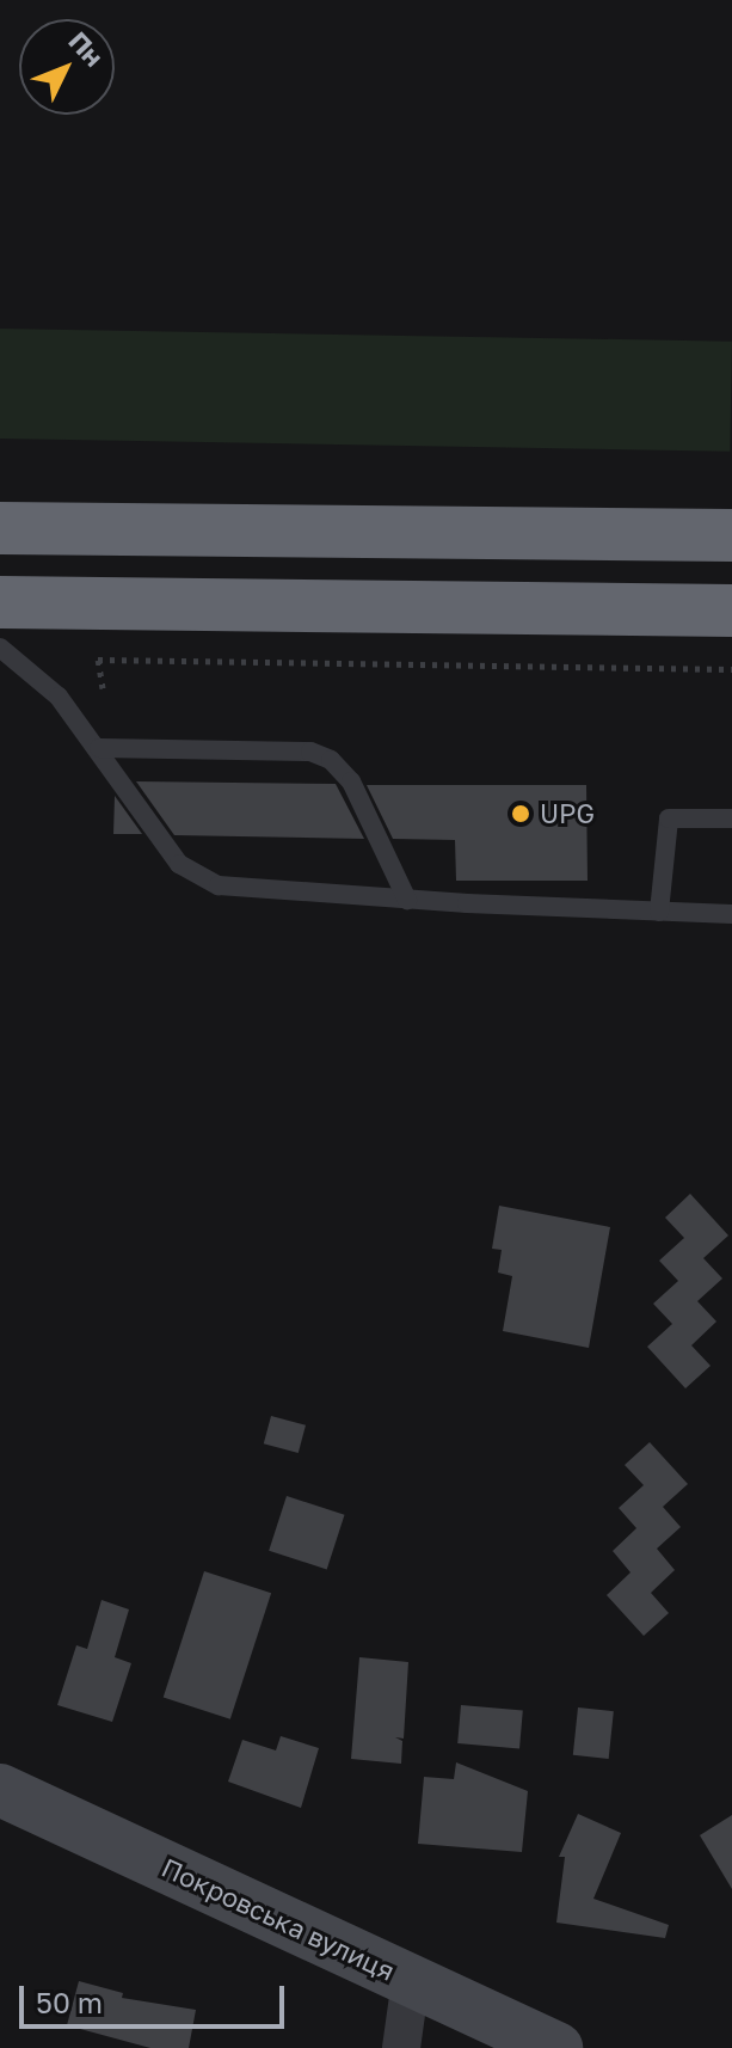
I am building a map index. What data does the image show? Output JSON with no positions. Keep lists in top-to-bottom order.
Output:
{
  "streets": {
    "street": ["Покровська вулиця"]
  },
  "places": ["UPG"],
  "scale_bar": "50 m",
  "north": "top right"
}
